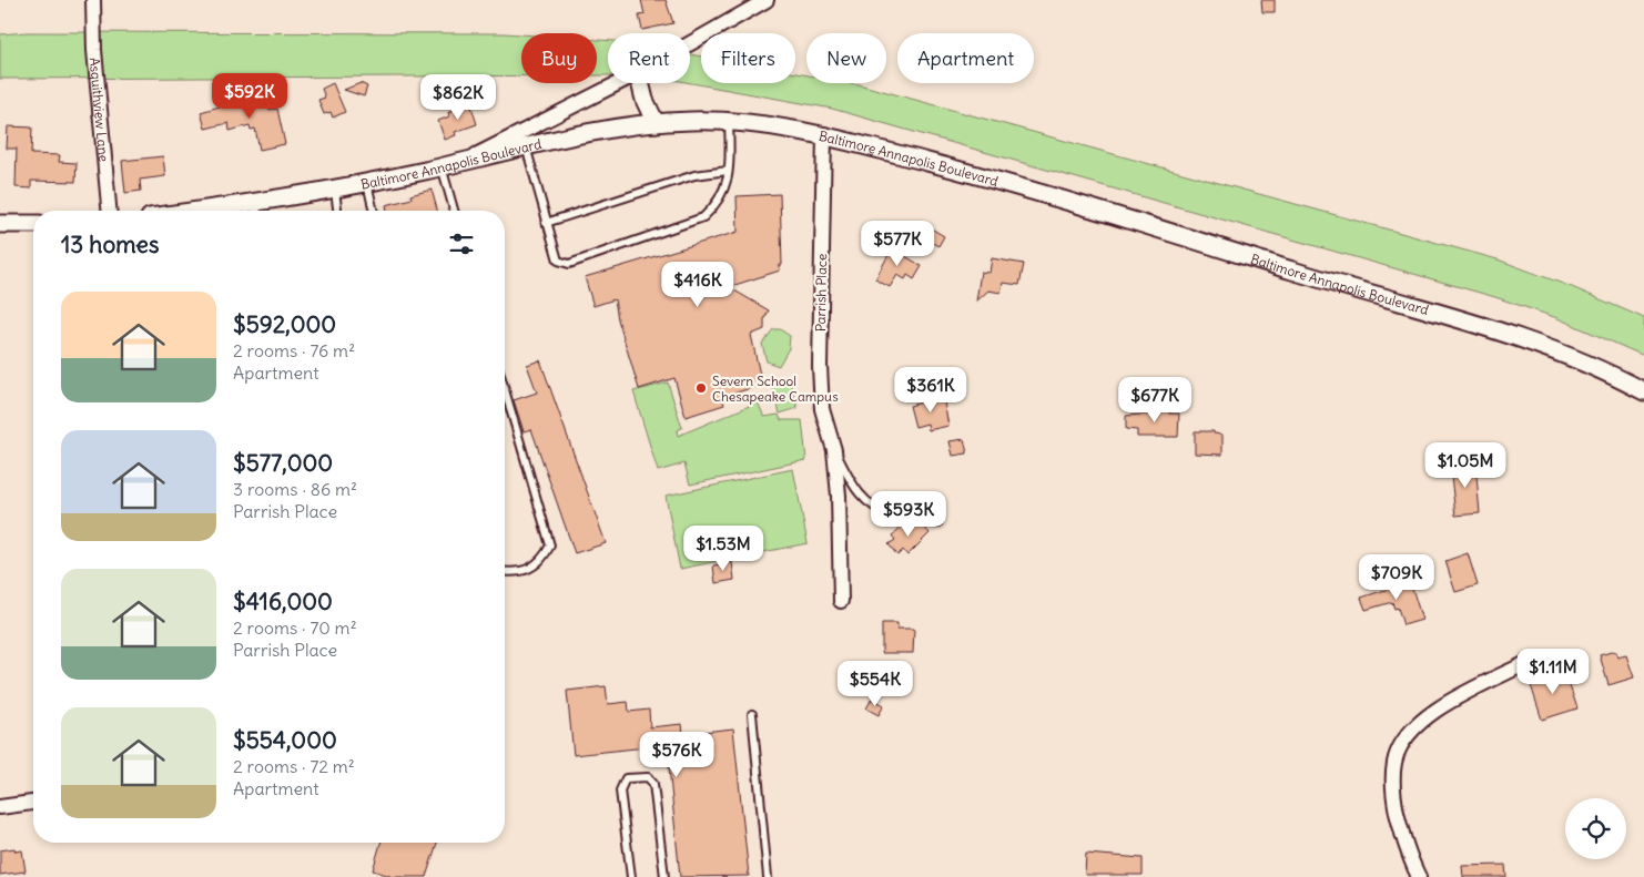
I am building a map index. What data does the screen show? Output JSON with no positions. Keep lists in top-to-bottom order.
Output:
{
  "streets": {
    "street": ["Asquithview Lane", "Baltimore Annapolis Boulevard", "Parrish Place"]
  },
  "crossings": [
    ["Baltimore Annapolis Boulevard", "Parrish Place"]
  ],
  "places": ["Severn School Chesapeake Campus"],
  "page": {
    "chip": [
      "Buy",
      "Rent",
      "Filters",
      "New",
      "Apartment"
    ],
    "price": [
      "$592K",
      "$862K",
      "$577K",
      "$416K",
      "$361K",
      "$677K",
      "$1.05M",
      "$593K",
      "$1.53M",
      "$709K",
      "$1.11M",
      "$554K",
      "$576K"
    ],
    "heading": "13 homes",
    "list": [
      {
        "name": "$592,000",
        "note": "2 rooms · 76 m² · Apartment"
      },
      {
        "name": "$577,000",
        "note": "3 rooms · 86 m² · Parrish Place"
      },
      {
        "name": "$416,000",
        "note": "2 rooms · 70 m² · Parrish Place"
      },
      {
        "name": "$554,000",
        "note": "2 rooms · 72 m² · Apartment"
      }
    ]
  }
}
